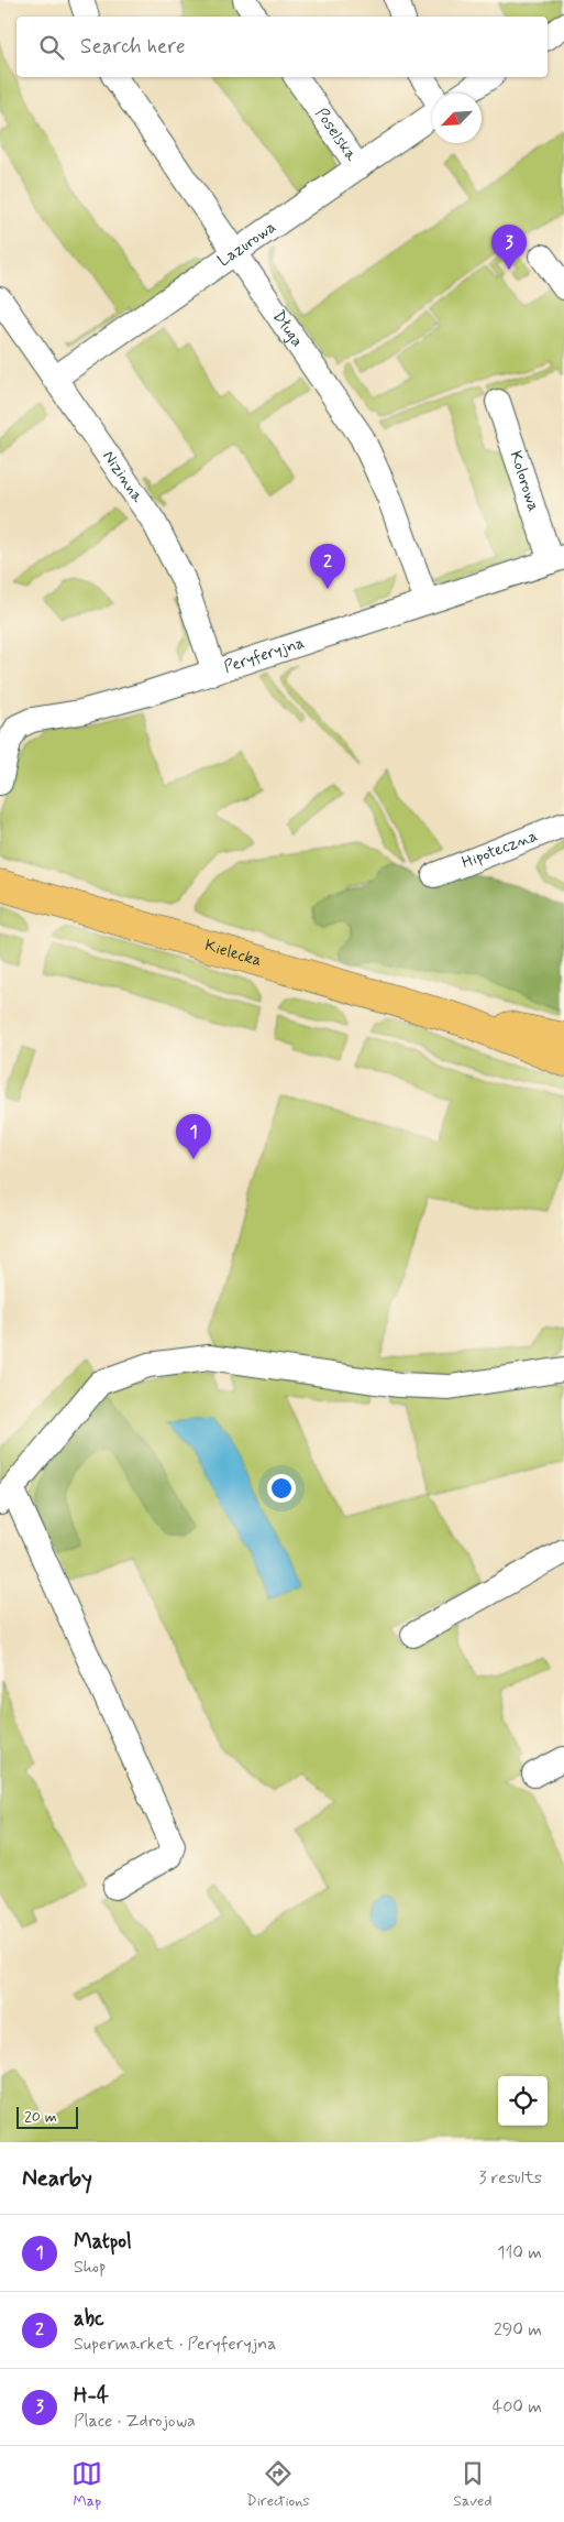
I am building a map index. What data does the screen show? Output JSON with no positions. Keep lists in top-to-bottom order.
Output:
{
  "streets": {
    "main road": ["Kielecka"],
    "street": [
      "Poselska",
      "Lazurowa",
      "Długa",
      "Nizinna",
      "Kolorowa",
      "Peryferyjna",
      "Hipoteczna"
    ]
  },
  "crossings": [
    ["Poselska", "Lazurowa"],
    ["Lazurowa", "Długa"],
    ["Lazurowa", "Nizinna"],
    ["Długa", "Peryferyjna"],
    ["Nizinna", "Peryferyjna"],
    ["Kolorowa", "Peryferyjna"]
  ],
  "scale_bar": "20 m",
  "north": "bottom left",
  "page": {
    "search": "Search here",
    "pins": ["3", "2", "1"],
    "scale": "20 m",
    "heading": ["Nearby", "3 results"],
    "list": [
      {
        "mark": "1",
        "name": "Matpol",
        "note": "Shop",
        "value": "110 m"
      },
      {
        "mark": "2",
        "name": "abc",
        "note": "Supermarket · Peryferyjna",
        "value": "290 m"
      },
      {
        "mark": "3",
        "name": "H-4",
        "note": "Place · Zdrojowa",
        "value": "400 m"
      }
    ],
    "nav": ["Map", "Directions", "Saved"]
  }
}
